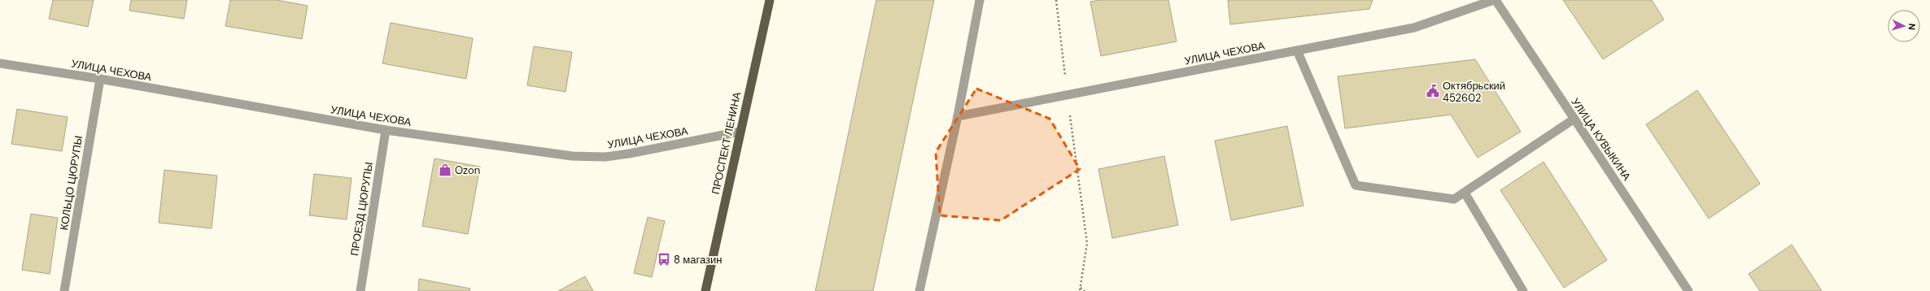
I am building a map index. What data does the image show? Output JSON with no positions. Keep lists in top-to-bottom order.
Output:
{
  "streets": {
    "main road": ["ПРОСПЕКТ ЛЕНИНА"],
    "street": [
      "УЛИЦА ЧЕХОВА",
      "УЛИЦА КУВЫКИНА",
      "КОЛЬЦО ЦЮРУПЫ",
      "ПРОЕЗД ЦЮРУПЫ"
    ]
  },
  "crossings": [
    ["УЛИЦА ЧЕХОВА", "УЛИЦА КУВЫКИНА"],
    ["УЛИЦА ЧЕХОВА", "ПРОСПЕКТ ЛЕНИНА"],
    ["УЛИЦА ЧЕХОВА", "КОЛЬЦО ЦЮРУПЫ"],
    ["УЛИЦА ЧЕХОВА", "ПРОЕЗД ЦЮРУПЫ"]
  ],
  "places": {
    "public building": ["Октябрьский 452602"],
    "shop": ["Ozon"],
    "bus stop": ["8 магазин"]
  },
  "north": "right"
}
